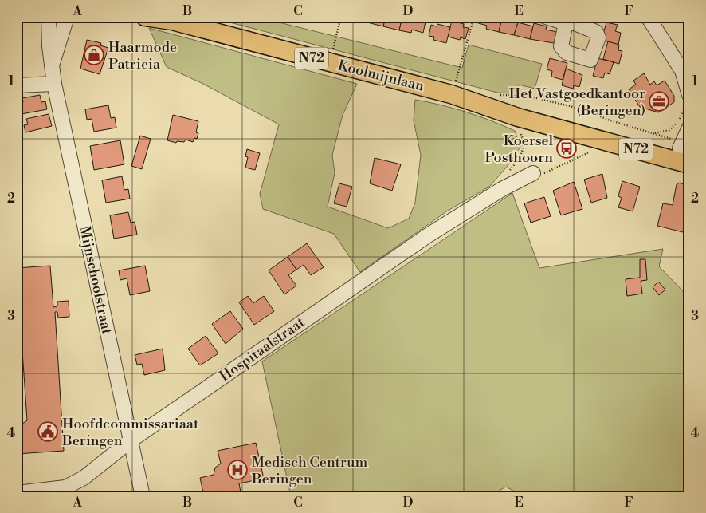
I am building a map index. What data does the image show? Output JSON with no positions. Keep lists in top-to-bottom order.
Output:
{
  "streets": {
    "main road": ["N72", "Koolmijnlaan"],
    "street": ["Mijnschoolstraat", "Hospitaalstraat"]
  },
  "crossings": [
    ["N72", "Koolmijnlaan"],
    ["Mijnschoolstraat", "Hospitaalstraat"]
  ],
  "places": {
    "shop": ["Haarmode Patricia"],
    "office": ["Het Vastgoedkantoor (Beringen)"],
    "bus stop": ["Koersel Posthoorn"],
    "public building": ["Hoofdcommissariaat Beringen"],
    "hospital": ["Medisch Centrum Beringen"]
  },
  "grid": {
    "columns": [
      "A",
      "B",
      "C",
      "D",
      "E",
      "F"
    ],
    "rows": [
      "1",
      "2",
      "3",
      "4"
    ]
  }
}
